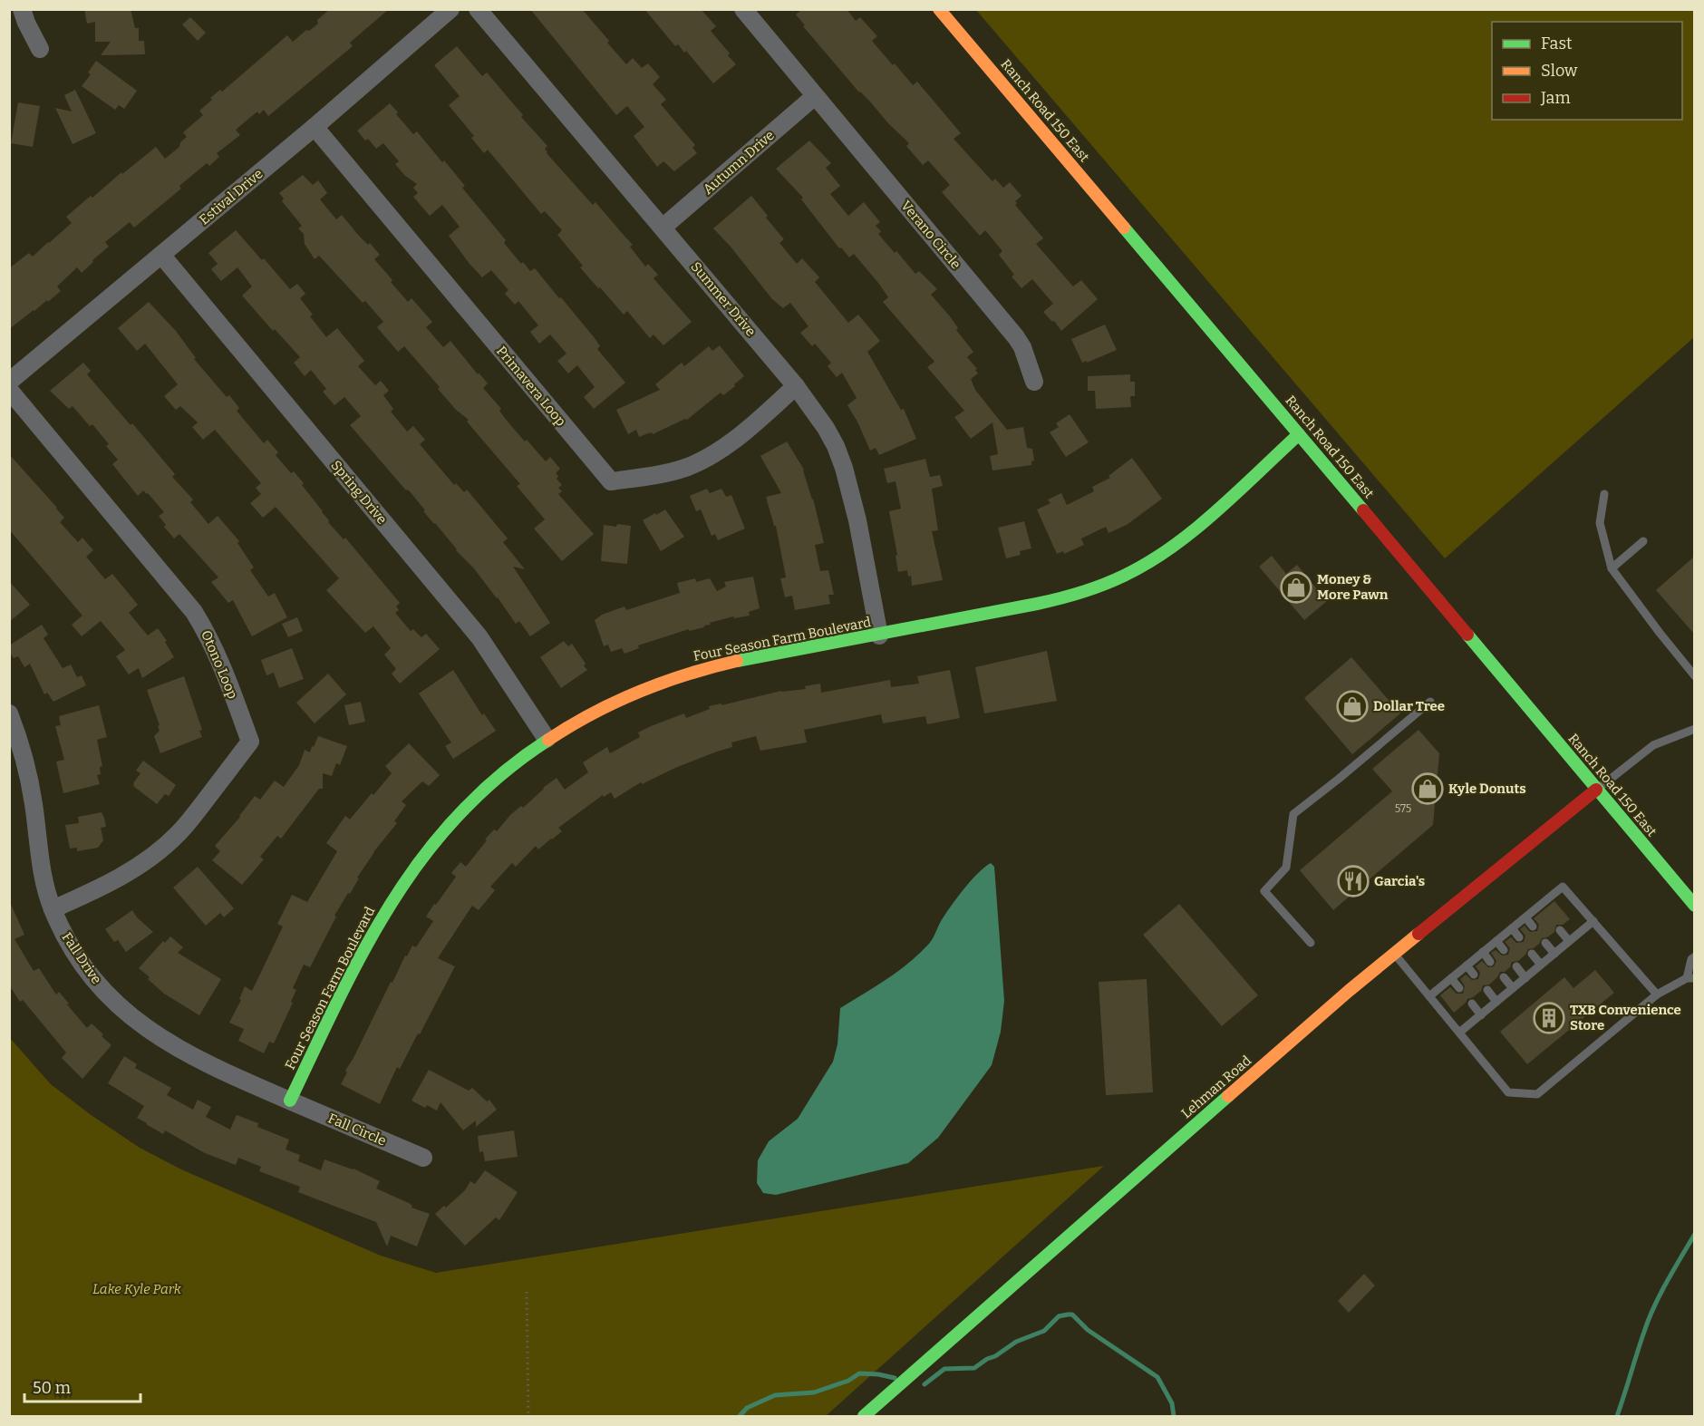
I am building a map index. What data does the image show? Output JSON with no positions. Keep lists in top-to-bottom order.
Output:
{
  "streets": {
    "street": [
      "Ranch Road 150 East",
      "Autumn Drive",
      "Estival Drive",
      "Verano Circle",
      "Summer Drive",
      "Primavera Loop",
      "Spring Drive",
      "Four Season Farm Boulevard",
      "Otono Loop",
      "Fall Drive",
      "Lehman Road",
      "Fall Circle"
    ]
  },
  "crossings": [
    ["Ranch Road 150 East", "Four Season Farm Boulevard"],
    ["Ranch Road 150 East", "Lehman Road"],
    ["Autumn Drive", "Verano Circle"],
    ["Autumn Drive", "Summer Drive"],
    ["Estival Drive", "Primavera Loop"],
    ["Estival Drive", "Spring Drive"],
    ["Summer Drive", "Primavera Loop"],
    ["Summer Drive", "Four Season Farm Boulevard"],
    ["Spring Drive", "Four Season Farm Boulevard"],
    ["Four Season Farm Boulevard", "Fall Drive"],
    ["Four Season Farm Boulevard", "Fall Circle"],
    ["Otono Loop", "Fall Drive"],
    ["Fall Drive", "Fall Circle"]
  ],
  "parks": ["Lake Kyle Park"],
  "places": {
    "shop": ["Money & More Pawn", "Dollar Tree", "Kyle Donuts"],
    "restaurant": ["Garcia's"],
    "building": ["TXB Convenience Store"]
  },
  "house_numbers": ["575"],
  "legend": ["Fast", "Slow", "Jam"],
  "scale_bar": "50 m"
}
